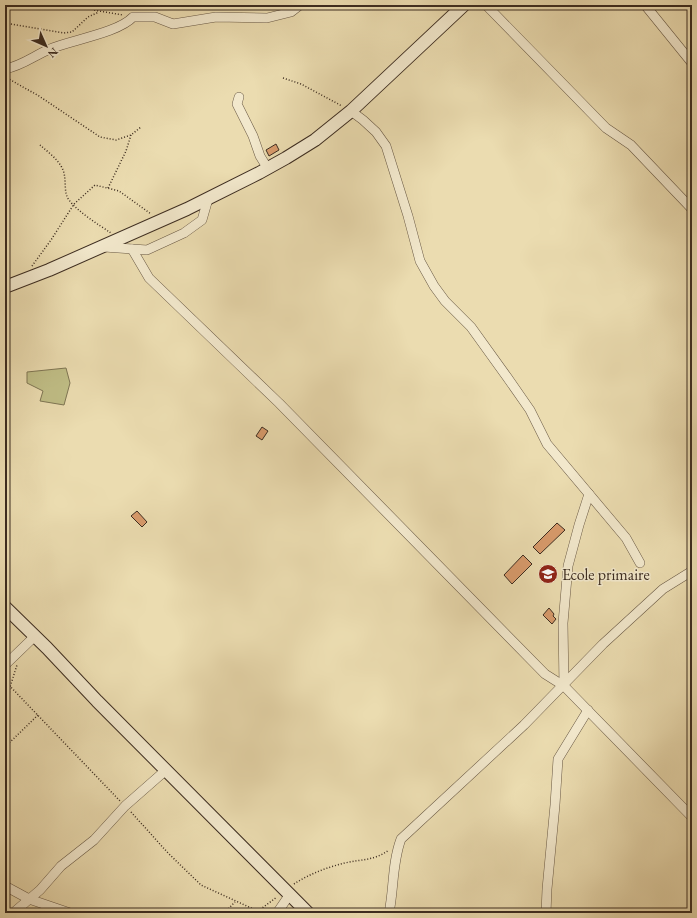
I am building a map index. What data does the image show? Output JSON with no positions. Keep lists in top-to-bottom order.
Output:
{
  "places": {
    "school or university": ["Ecole primaire"]
  },
  "north": "bottom right"
}
